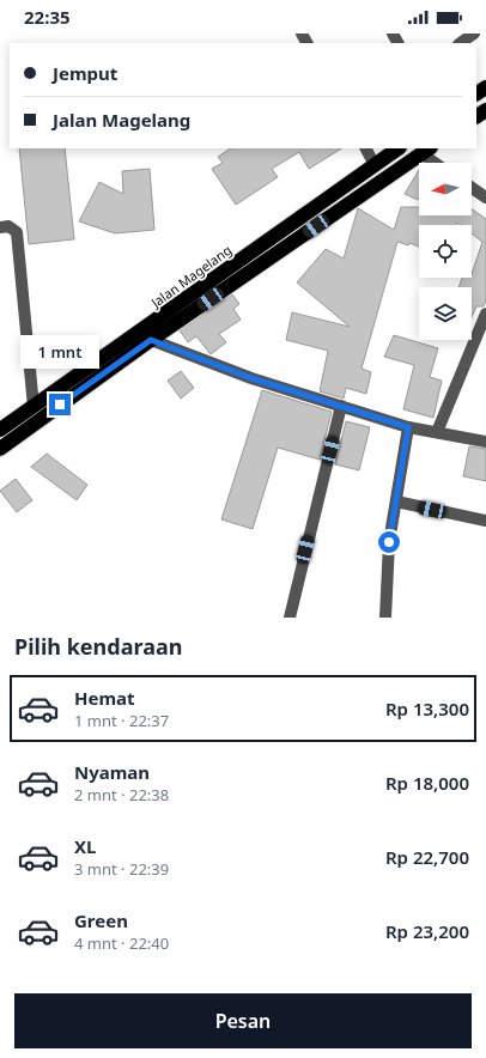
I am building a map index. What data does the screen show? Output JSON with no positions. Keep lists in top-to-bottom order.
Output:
{
  "streets": {
    "highway": ["Jalan Magelang"]
  },
  "north": "left",
  "page": {
    "status": "22:35",
    "banner": ["Jemput", "Jalan Magelang"],
    "bubble": "1 mnt",
    "heading": "Pilih kendaraan",
    "list": [
      {
        "name": "Hemat",
        "note": "1 mnt · 22:37",
        "value": "Rp 13,300"
      },
      {
        "name": "Nyaman",
        "note": "2 mnt · 22:38",
        "value": "Rp 18,000"
      },
      {
        "name": "XL",
        "note": "3 mnt · 22:39",
        "value": "Rp 22,700"
      },
      {
        "name": "Green",
        "note": "4 mnt · 22:40",
        "value": "Rp 23,200"
      }
    ],
    "buttons": "Pesan"
  }
}
